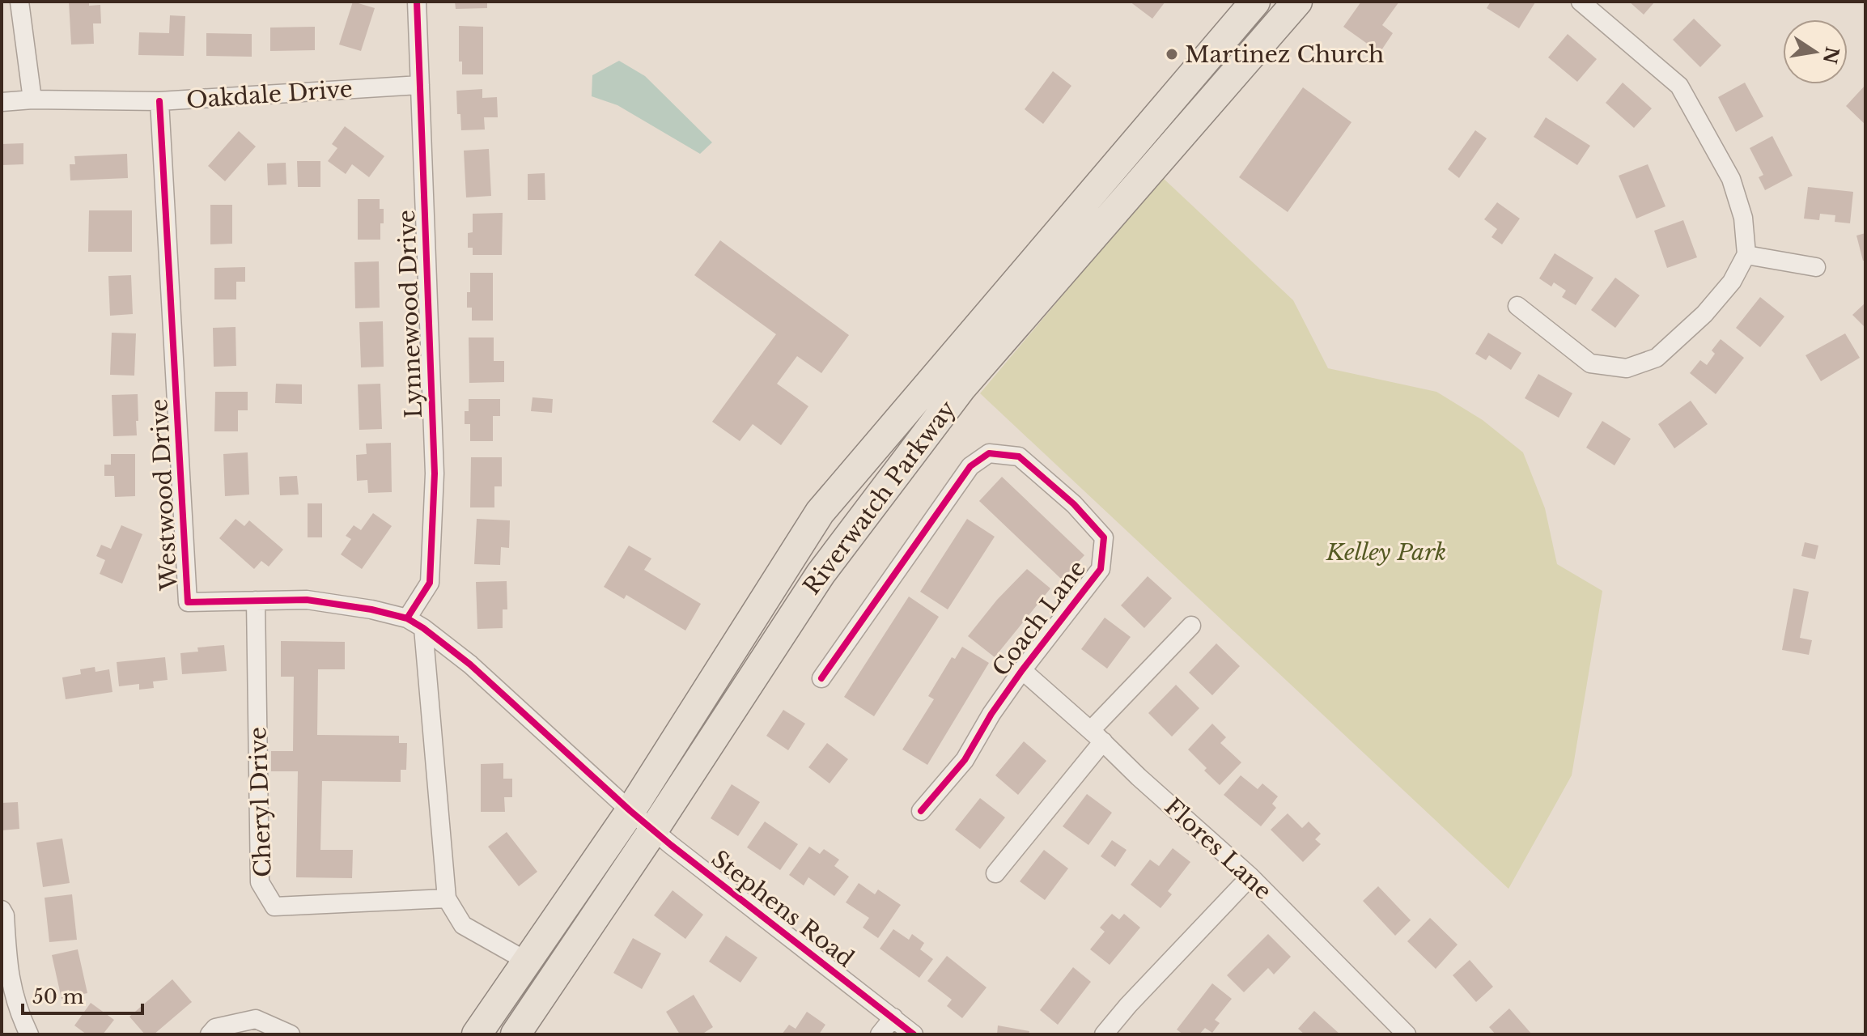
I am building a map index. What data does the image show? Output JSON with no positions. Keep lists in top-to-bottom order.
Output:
{
  "streets": {
    "main road": ["Riverwatch Parkway"],
    "street": [
      "Oakdale Drive",
      "Lynnewood Drive",
      "Westwood Drive",
      "Coach Lane",
      "Cheryl Drive",
      "Flores Lane",
      "Stephens Road"
    ]
  },
  "crossings": [
    ["Oakdale Drive", "Lynnewood Drive"],
    ["Oakdale Drive", "Westwood Drive"],
    ["Lynnewood Drive", "Westwood Drive"],
    ["Westwood Drive", "Riverwatch Parkway"],
    ["Westwood Drive", "Cheryl Drive"],
    ["Westwood Drive", "Stephens Road"],
    ["Riverwatch Parkway", "Stephens Road"],
    ["Coach Lane", "Flores Lane"]
  ],
  "parks": ["Kelley Park"],
  "places": ["Martinez Church"],
  "scale_bar": "50 m",
  "north": "right"
}
